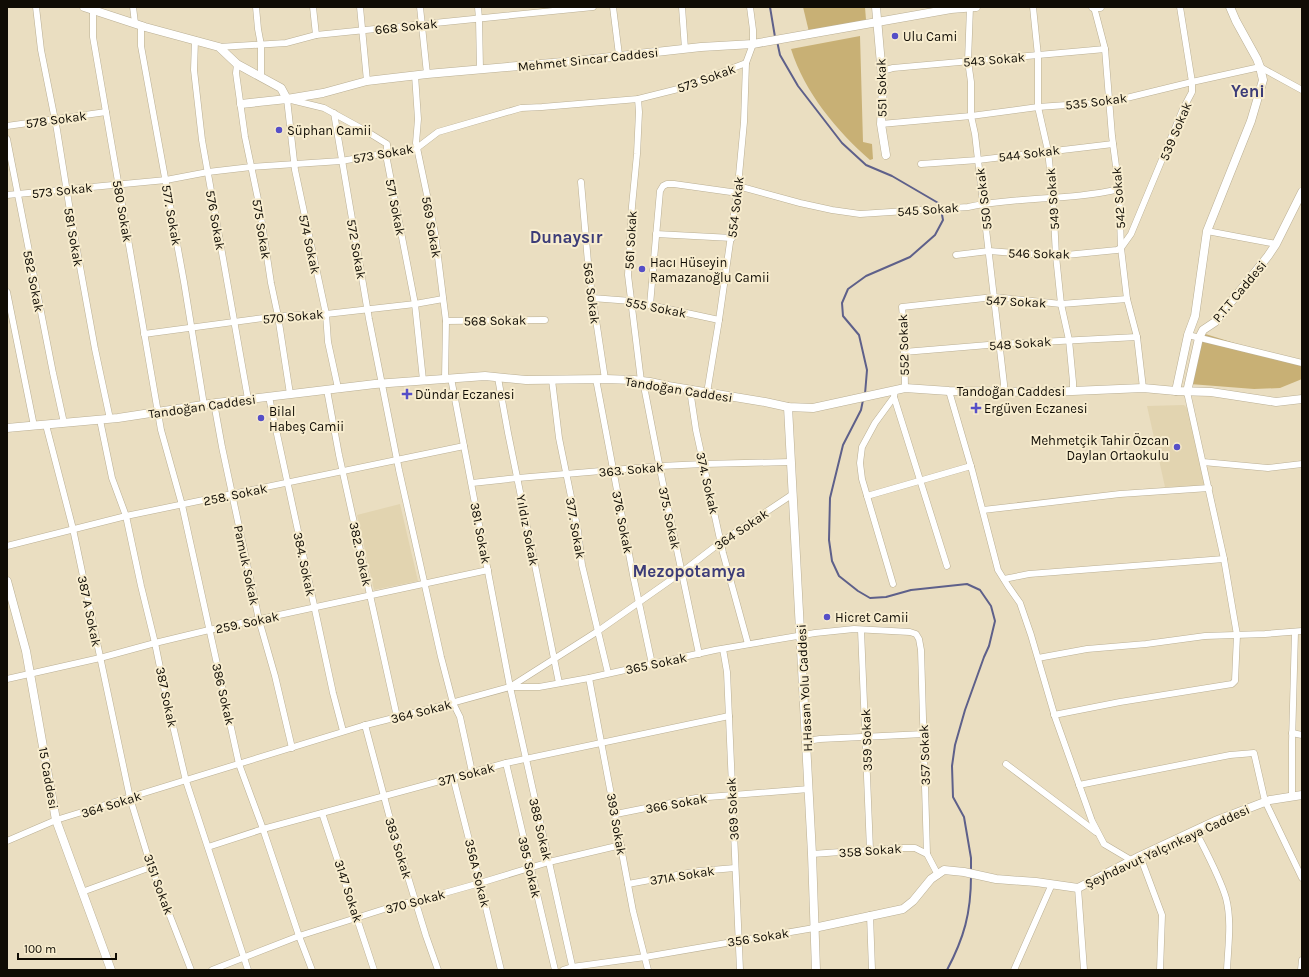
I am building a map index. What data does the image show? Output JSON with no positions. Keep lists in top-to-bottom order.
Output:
{
  "streets": {
    "street": [
      "668 Sokak",
      "Mehmet Sincar Caddesi",
      "543 Sokak",
      "573 Sokak",
      "551 Sokak",
      "535 Sokak",
      "578 Sokak",
      "539 Sokak",
      "544 Sokak",
      "542 Sokak",
      "550 Sokak",
      "549 Sokak",
      "571 Sokak",
      "554 Sokak",
      "545 Sokak",
      "580 Sokak",
      "577. Sokak",
      "576 Sokak",
      "569 Sokak",
      "575 Sokak",
      "581 Sokak",
      "561 Sokak",
      "574 Sokak",
      "572 Sokak",
      "546 Sokak",
      "582 Sokak",
      "P.T.T Caddesi",
      "563 Sokak",
      "547 Sokak",
      "555 Sokak",
      "570 Sokak",
      "568 Sokak",
      "548 Sokak",
      "552 Sokak",
      "Tandoğan Caddesi",
      "363. Sokak",
      "374. Sokak",
      "258. Sokak",
      "375. Sokak",
      "376. Sokak",
      "377. Sokak",
      "364 Sokak",
      "Yıldız Sokak",
      "381. Sokak",
      "382. Sokak",
      "384. Sokak",
      "Pamuk Sokak",
      "387 A Sokak",
      "259. Sokak",
      "365 Sokak",
      "H.Hasan Yolu Caddesi",
      "386 Sokak",
      "387 Sokak",
      "359 Sokak",
      "357 Sokak",
      "371 Sokak",
      "15 Caddesi",
      "366 Sokak",
      "369 Sokak",
      "393 Sokak",
      "388 Sokak",
      "Şeyhdavut Yalçınkaya Caddesi",
      "383 Sokak",
      "358 Sokak",
      "395 Sokak",
      "356A Sokak",
      "371A Sokak",
      "3151 Sokak",
      "3147 Sokak",
      "370 Sokak",
      "356 Sokak"
    ]
  },
  "crossings": [
    ["Mehmet Sincar Caddesi", "551 Sokak"],
    ["Mehmet Sincar Caddesi", "550 Sokak"],
    ["Mehmet Sincar Caddesi", "571 Sokak"],
    ["Mehmet Sincar Caddesi", "554 Sokak"],
    ["Mehmet Sincar Caddesi", "569 Sokak"],
    ["Mehmet Sincar Caddesi", "575 Sokak"],
    ["Mehmet Sincar Caddesi", "574 Sokak"],
    ["543 Sokak", "551 Sokak"],
    ["543 Sokak", "542 Sokak"],
    ["543 Sokak", "550 Sokak"],
    ["543 Sokak", "549 Sokak"],
    ["573 Sokak", "571 Sokak"],
    ["573 Sokak", "554 Sokak"],
    ["573 Sokak", "580 Sokak"],
    ["573 Sokak", "577. Sokak"],
    ["573 Sokak", "576 Sokak"],
    ["573 Sokak", "569 Sokak"],
    ["573 Sokak", "575 Sokak"],
    ["573 Sokak", "581 Sokak"],
    ["573 Sokak", "561 Sokak"],
    ["573 Sokak", "574 Sokak"],
    ["573 Sokak", "572 Sokak"],
    ["573 Sokak", "582 Sokak"],
    ["551 Sokak", "535 Sokak"],
    ["535 Sokak", "539 Sokak"],
    ["535 Sokak", "542 Sokak"],
    ["535 Sokak", "550 Sokak"],
    ["535 Sokak", "549 Sokak"],
    ["578 Sokak", "580 Sokak"],
    ["578 Sokak", "581 Sokak"],
    ["539 Sokak", "542 Sokak"],
    ["539 Sokak", "546 Sokak"],
    ["544 Sokak", "542 Sokak"],
    ["544 Sokak", "550 Sokak"],
    ["544 Sokak", "549 Sokak"],
    ["542 Sokak", "545 Sokak"],
    ["542 Sokak", "546 Sokak"],
    ["542 Sokak", "547 Sokak"],
    ["542 Sokak", "548 Sokak"],
    ["542 Sokak", "Tandoğan Caddesi"],
    ["550 Sokak", "545 Sokak"],
    ["550 Sokak", "546 Sokak"],
    ["550 Sokak", "547 Sokak"],
    ["550 Sokak", "548 Sokak"],
    ["550 Sokak", "Tandoğan Caddesi"],
    ["549 Sokak", "545 Sokak"],
    ["549 Sokak", "546 Sokak"],
    ["549 Sokak", "547 Sokak"],
    ["549 Sokak", "548 Sokak"],
    ["549 Sokak", "Tandoğan Caddesi"],
    ["571 Sokak", "574 Sokak"],
    ["571 Sokak", "572 Sokak"],
    ["571 Sokak", "570 Sokak"],
    ["571 Sokak", "Tandoğan Caddesi"],
    ["554 Sokak", "545 Sokak"],
    ["554 Sokak", "555 Sokak"],
    ["554 Sokak", "Tandoğan Caddesi"],
    ["580 Sokak", "570 Sokak"],
    ["580 Sokak", "Tandoğan Caddesi"],
    ["580 Sokak", "386 Sokak"],
    ["577. Sokak", "570 Sokak"],
    ["577. Sokak", "Tandoğan Caddesi"],
    ["576 Sokak", "570 Sokak"],
    ["576 Sokak", "Tandoğan Caddesi"],
    ["569 Sokak", "570 Sokak"],
    ["569 Sokak", "568 Sokak"],
    ["569 Sokak", "Tandoğan Caddesi"],
    ["569 Sokak", "381. Sokak"],
    ["575 Sokak", "570 Sokak"],
    ["575 Sokak", "Tandoğan Caddesi"],
    ["581 Sokak", "Tandoğan Caddesi"],
    ["561 Sokak", "555 Sokak"],
    ["561 Sokak", "Tandoğan Caddesi"],
    ["561 Sokak", "375. Sokak"],
    ["574 Sokak", "570 Sokak"],
    ["574 Sokak", "Tandoğan Caddesi"],
    ["572 Sokak", "570 Sokak"],
    ["572 Sokak", "Tandoğan Caddesi"],
    ["572 Sokak", "258. Sokak"],
    ["572 Sokak", "364 Sokak"],
    ["572 Sokak", "259. Sokak"],
    ["572 Sokak", "371 Sokak"],
    ["582 Sokak", "Tandoğan Caddesi"],
    ["563 Sokak", "555 Sokak"],
    ["563 Sokak", "Tandoğan Caddesi"],
    ["547 Sokak", "552 Sokak"],
    ["548 Sokak", "552 Sokak"],
    ["552 Sokak", "Tandoğan Caddesi"],
    ["Tandoğan Caddesi", "374. Sokak"],
    ["Tandoğan Caddesi", "375. Sokak"],
    ["Tandoğan Caddesi", "376. Sokak"],
    ["Tandoğan Caddesi", "377. Sokak"],
    ["Tandoğan Caddesi", "Yıldız Sokak"],
    ["Tandoğan Caddesi", "381. Sokak"],
    ["Tandoğan Caddesi", "382. Sokak"],
    ["Tandoğan Caddesi", "384. Sokak"],
    ["Tandoğan Caddesi", "Pamuk Sokak"],
    ["Tandoğan Caddesi", "387 A Sokak"],
    ["Tandoğan Caddesi", "H.Hasan Yolu Caddesi"],
    ["Tandoğan Caddesi", "386 Sokak"],
    ["Tandoğan Caddesi", "387 Sokak"],
    ["363. Sokak", "374. Sokak"],
    ["363. Sokak", "375. Sokak"],
    ["363. Sokak", "376. Sokak"],
    ["363. Sokak", "377. Sokak"],
    ["363. Sokak", "Yıldız Sokak"],
    ["363. Sokak", "381. Sokak"],
    ["363. Sokak", "H.Hasan Yolu Caddesi"],
    ["374. Sokak", "364 Sokak"],
    ["374. Sokak", "365 Sokak"],
    ["258. Sokak", "381. Sokak"],
    ["258. Sokak", "382. Sokak"],
    ["258. Sokak", "384. Sokak"],
    ["258. Sokak", "Pamuk Sokak"],
    ["258. Sokak", "387 A Sokak"],
    ["258. Sokak", "386 Sokak"],
    ["258. Sokak", "387 Sokak"],
    ["375. Sokak", "364 Sokak"],
    ["375. Sokak", "365 Sokak"],
    ["376. Sokak", "364 Sokak"],
    ["376. Sokak", "365 Sokak"],
    ["377. Sokak", "364 Sokak"],
    ["377. Sokak", "365 Sokak"],
    ["364 Sokak", "Yıldız Sokak"],
    ["364 Sokak", "381. Sokak"],
    ["364 Sokak", "382. Sokak"],
    ["364 Sokak", "384. Sokak"],
    ["364 Sokak", "Pamuk Sokak"],
    ["364 Sokak", "387 A Sokak"],
    ["364 Sokak", "365 Sokak"],
    ["364 Sokak", "H.Hasan Yolu Caddesi"],
    ["364 Sokak", "386 Sokak"],
    ["364 Sokak", "387 Sokak"],
    ["364 Sokak", "15 Caddesi"],
    ["364 Sokak", "388 Sokak"],
    ["364 Sokak", "383 Sokak"],
    ["364 Sokak", "3151 Sokak"],
    ["Yıldız Sokak", "365 Sokak"],
    ["381. Sokak", "259. Sokak"],
    ["381. Sokak", "365 Sokak"],
    ["381. Sokak", "388 Sokak"],
    ["382. Sokak", "259. Sokak"],
    ["384. Sokak", "259. Sokak"],
    ["Pamuk Sokak", "259. Sokak"],
    ["387 A Sokak", "259. Sokak"],
    ["387 A Sokak", "3151 Sokak"],
    ["259. Sokak", "386 Sokak"],
    ["259. Sokak", "387 Sokak"],
    ["259. Sokak", "15 Caddesi"],
    ["365 Sokak", "H.Hasan Yolu Caddesi"],
    ["365 Sokak", "359 Sokak"],
    ["365 Sokak", "357 Sokak"],
    ["365 Sokak", "369 Sokak"],
    ["365 Sokak", "393 Sokak"],
    ["365 Sokak", "388 Sokak"],
    ["H.Hasan Yolu Caddesi", "366 Sokak"],
    ["H.Hasan Yolu Caddesi", "358 Sokak"],
    ["H.Hasan Yolu Caddesi", "356 Sokak"],
    ["386 Sokak", "371 Sokak"],
    ["386 Sokak", "370 Sokak"],
    ["387 Sokak", "371 Sokak"],
    ["387 Sokak", "370 Sokak"],
    ["359 Sokak", "358 Sokak"],
    ["357 Sokak", "Şeyhdavut Yalçınkaya Caddesi"],
    ["357 Sokak", "358 Sokak"],
    ["357 Sokak", "356 Sokak"],
    ["371 Sokak", "369 Sokak"],
    ["371 Sokak", "393 Sokak"],
    ["371 Sokak", "388 Sokak"],
    ["371 Sokak", "383 Sokak"],
    ["371 Sokak", "395 Sokak"],
    ["371 Sokak", "356A Sokak"],
    ["371 Sokak", "3147 Sokak"],
    ["366 Sokak", "369 Sokak"],
    ["366 Sokak", "393 Sokak"],
    ["369 Sokak", "371A Sokak"],
    ["369 Sokak", "356 Sokak"],
    ["393 Sokak", "371A Sokak"],
    ["393 Sokak", "370 Sokak"],
    ["393 Sokak", "356 Sokak"],
    ["388 Sokak", "370 Sokak"],
    ["388 Sokak", "356 Sokak"],
    ["Şeyhdavut Yalçınkaya Caddesi", "356 Sokak"],
    ["383 Sokak", "370 Sokak"],
    ["395 Sokak", "370 Sokak"],
    ["356A Sokak", "370 Sokak"],
    ["3147 Sokak", "370 Sokak"]
  ],
  "districts": ["Yeni", "Dunaysır", "Mezopotamya"],
  "places": {
    "other": [
      "Ulu Cami",
      "Süphan Camii",
      "Hacı Hüseyin Ramazanoğlu Camii",
      "Bilal Habeş Camii",
      "Mehmetçik Tahir Özcan Daylan Ortaokulu",
      "Hicret Camii"
    ],
    "health": ["Dündar Eczanesi", "Ergüven Eczanesi"]
  },
  "scale_bar": "100 m"
}
